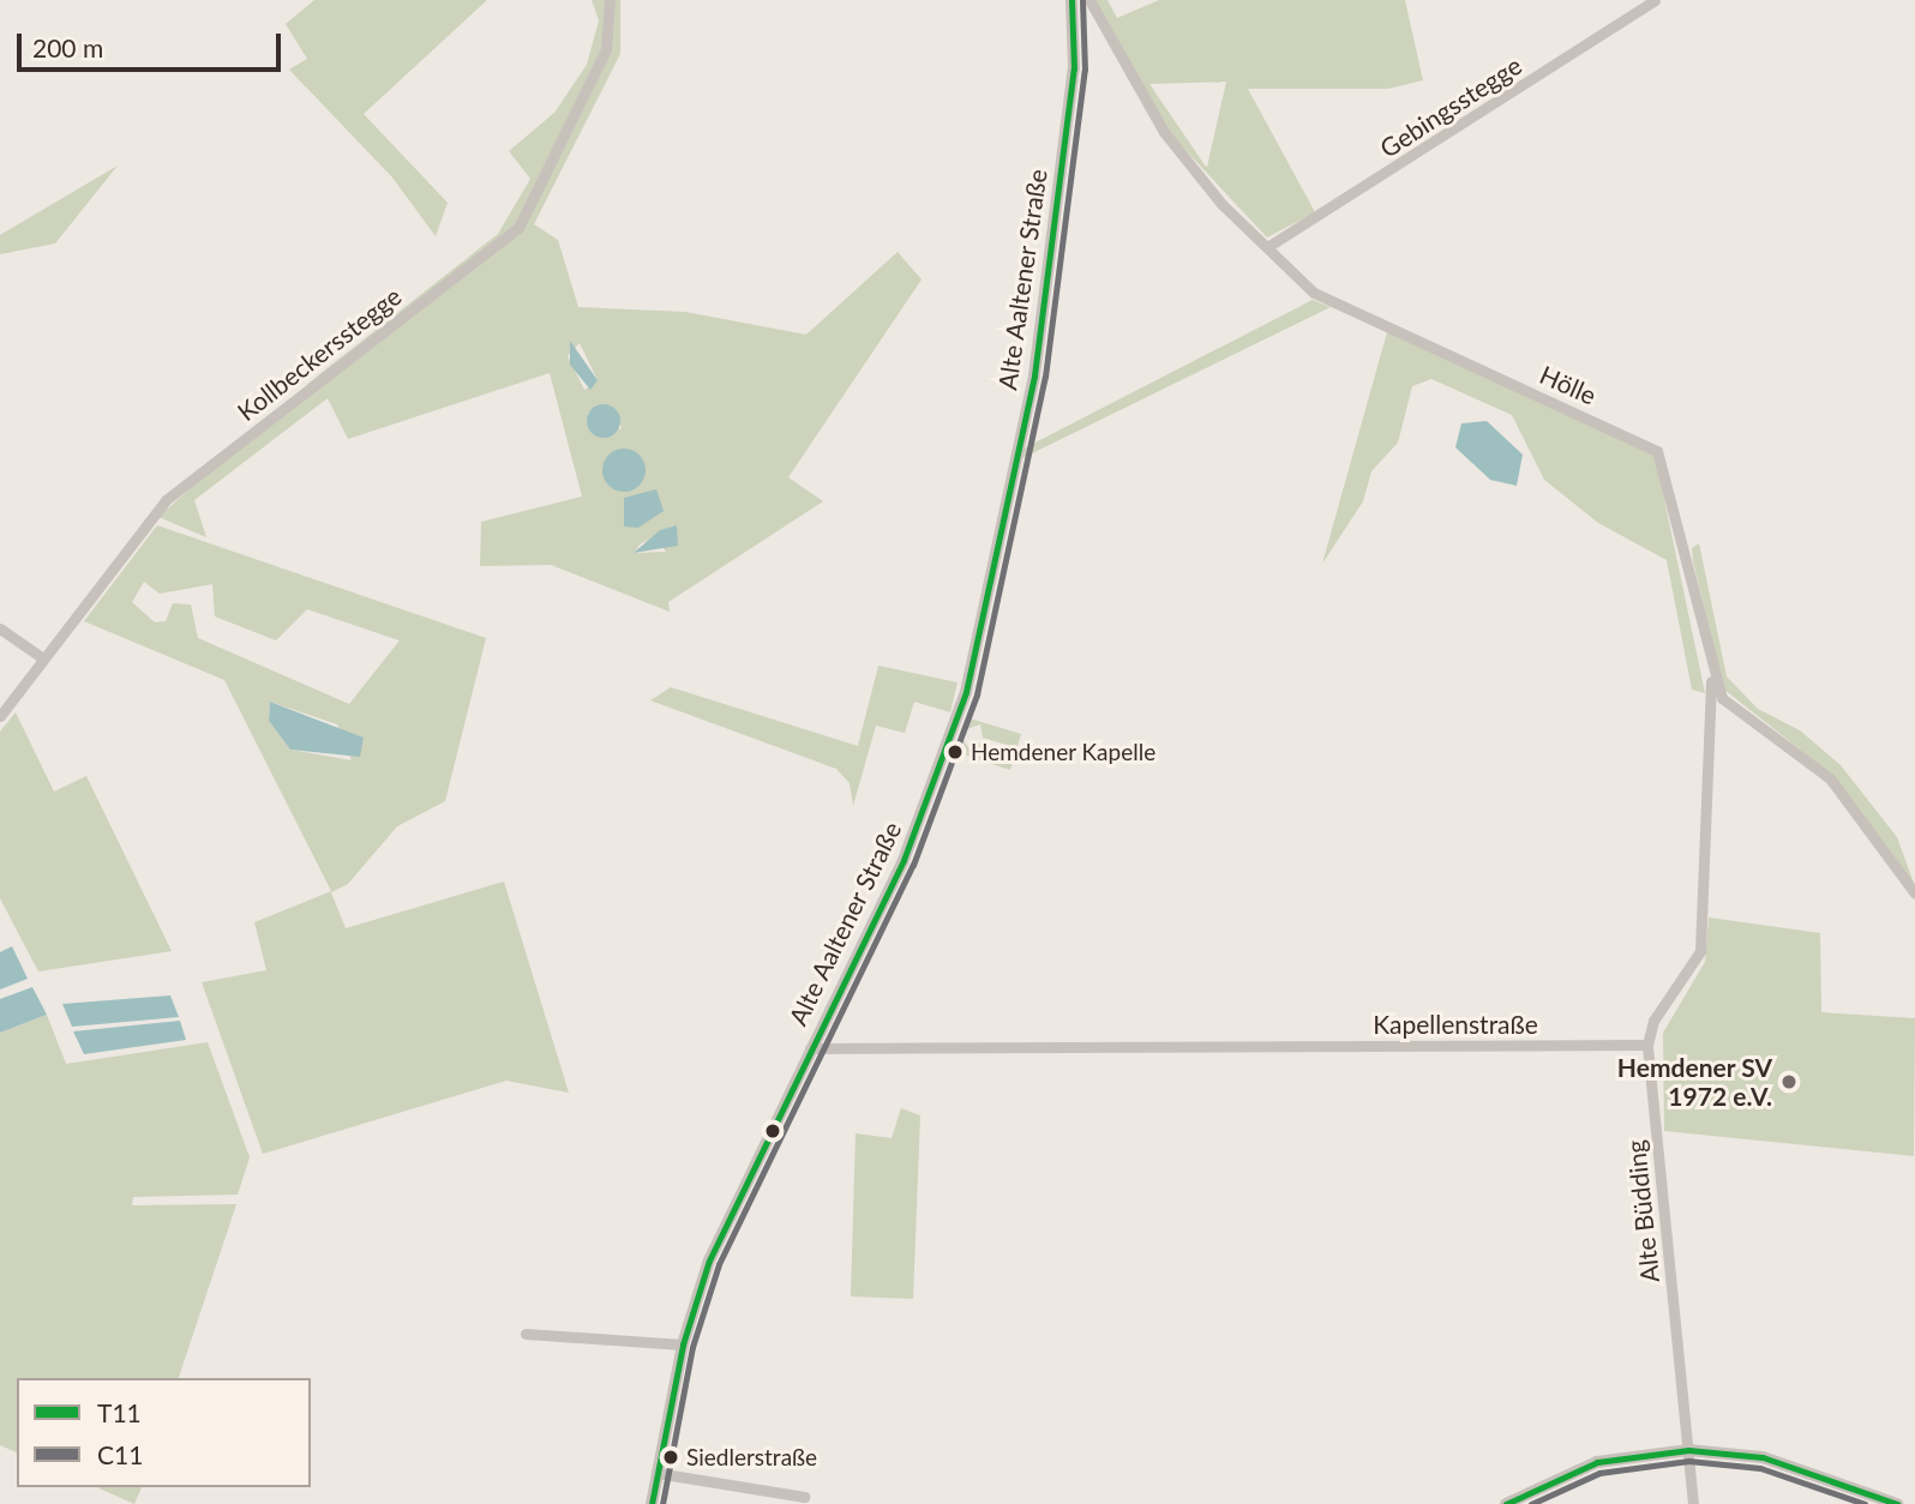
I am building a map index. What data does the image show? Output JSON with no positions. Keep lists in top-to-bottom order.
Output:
{
  "streets": {
    "street": [
      "Gebingsstegge",
      "Alte Aaltener Straße",
      "Kollbeckersstegge",
      "Hölle",
      "Kapellenstraße",
      "Alte Büdding"
    ]
  },
  "crossings": [
    ["Gebingsstegge", "Hölle"],
    ["Alte Aaltener Straße", "Kapellenstraße"],
    ["Hölle", "Alte Büdding"],
    ["Kapellenstraße", "Alte Büdding"]
  ],
  "places": ["Hemdener Kapelle", "Hemdener SV 1972 e.V.", "Siedlerstraße"],
  "lines": ["transit line T11", "transit line C11"],
  "legend": ["T11", "C11"],
  "scale_bar": "200 m"
}
